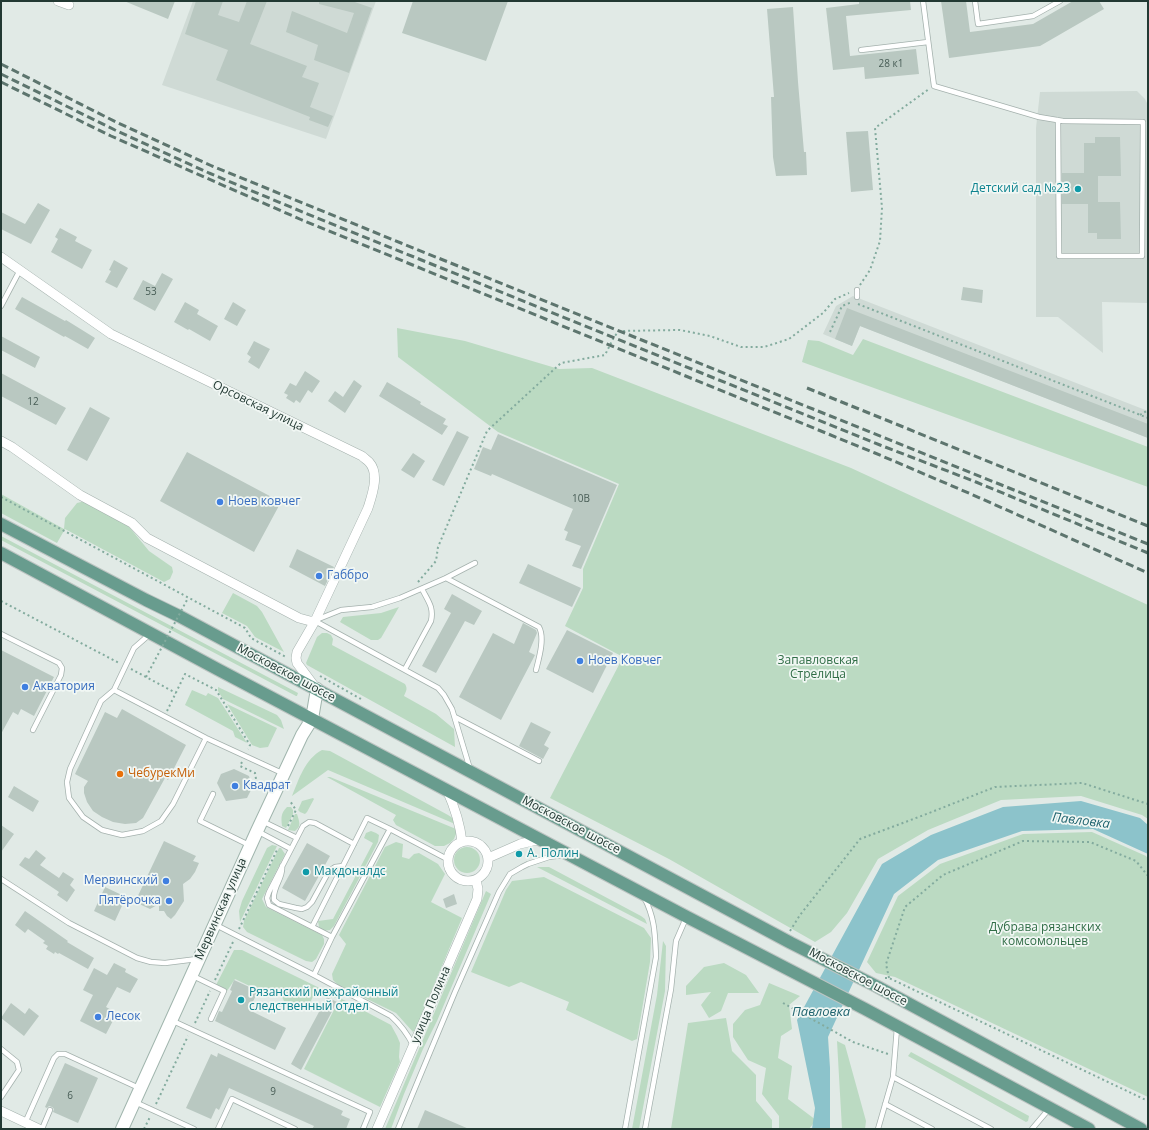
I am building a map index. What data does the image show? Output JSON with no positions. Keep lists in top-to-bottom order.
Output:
{
  "streets": {
    "main road": ["Московское шоссе"],
    "street": ["Орсовская улица", "Мервинская улица", "улица Полина"]
  },
  "crossings": [
    ["Московское шоссе", "Мервинская улица"]
  ],
  "water": ["Павловка"],
  "parks": ["Запавловская Стрелица", "Дубрава рязанских комсомольцев"],
  "places": [
    "Детский сад №23",
    "Ноев ковчег",
    "Габбро",
    "Ноев Ковчег",
    "Акватория",
    "ЧебурекМи",
    "Квадрат",
    "А. Полин",
    "Макдоналдс",
    "Мервинский",
    "Пятёрочка",
    "Рязанский межрайонный следственный отдел",
    "Лесок"
  ],
  "house_numbers": [
    "28 к1",
    "53",
    "12",
    "10В",
    "9",
    "6"
  ]
}
